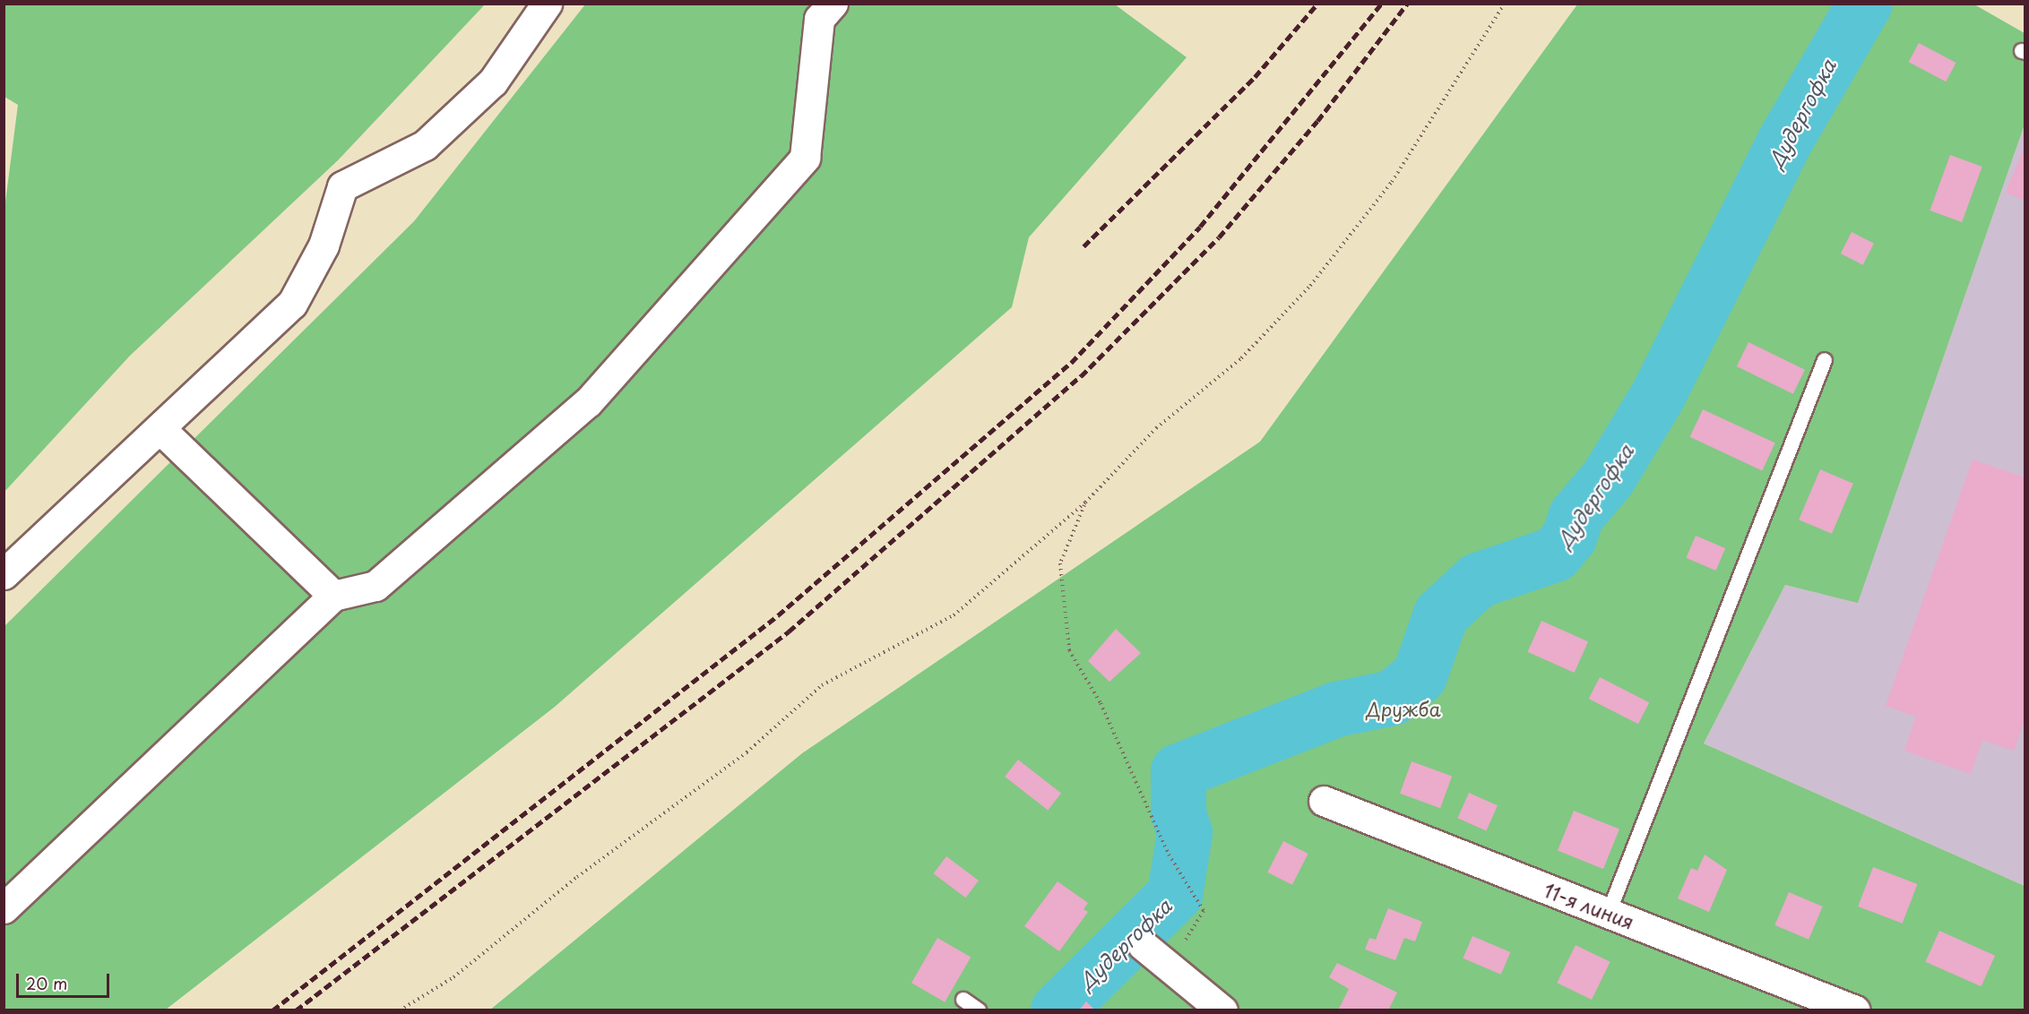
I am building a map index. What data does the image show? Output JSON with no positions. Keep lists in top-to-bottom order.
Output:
{
  "streets": {
    "street": ["11-я линия"]
  },
  "water": ["Дудергофка"],
  "parks": ["Дружба"],
  "scale_bar": "20 m"
}
